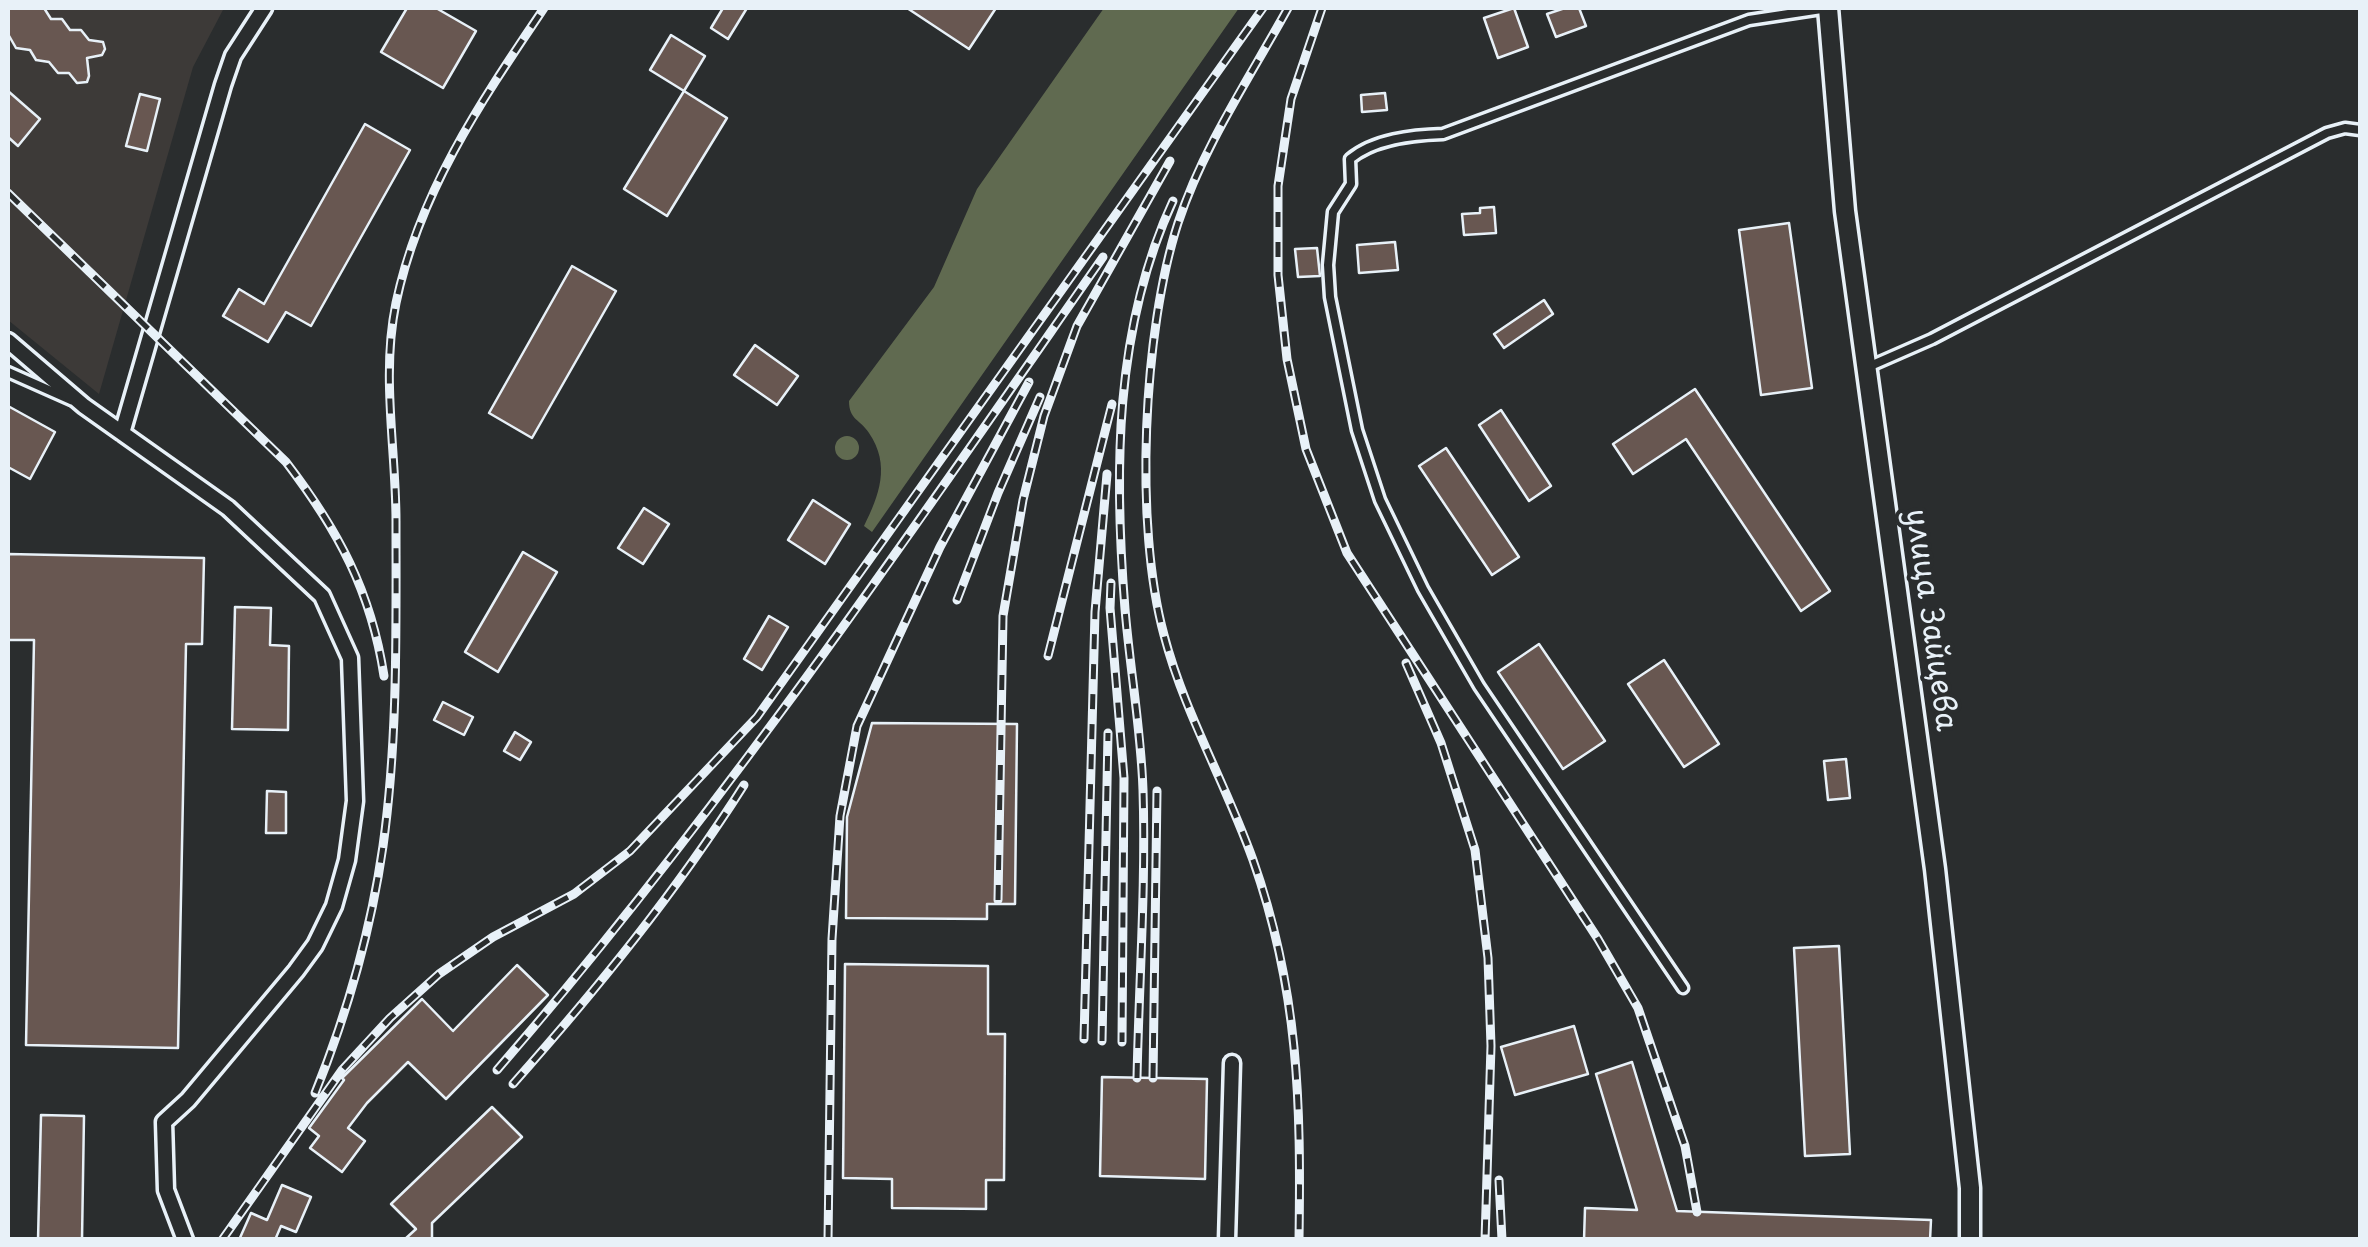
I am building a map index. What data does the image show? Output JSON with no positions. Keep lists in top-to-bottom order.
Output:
{
  "streets": {
    "street": ["улица Зайцева"]
  }
}
